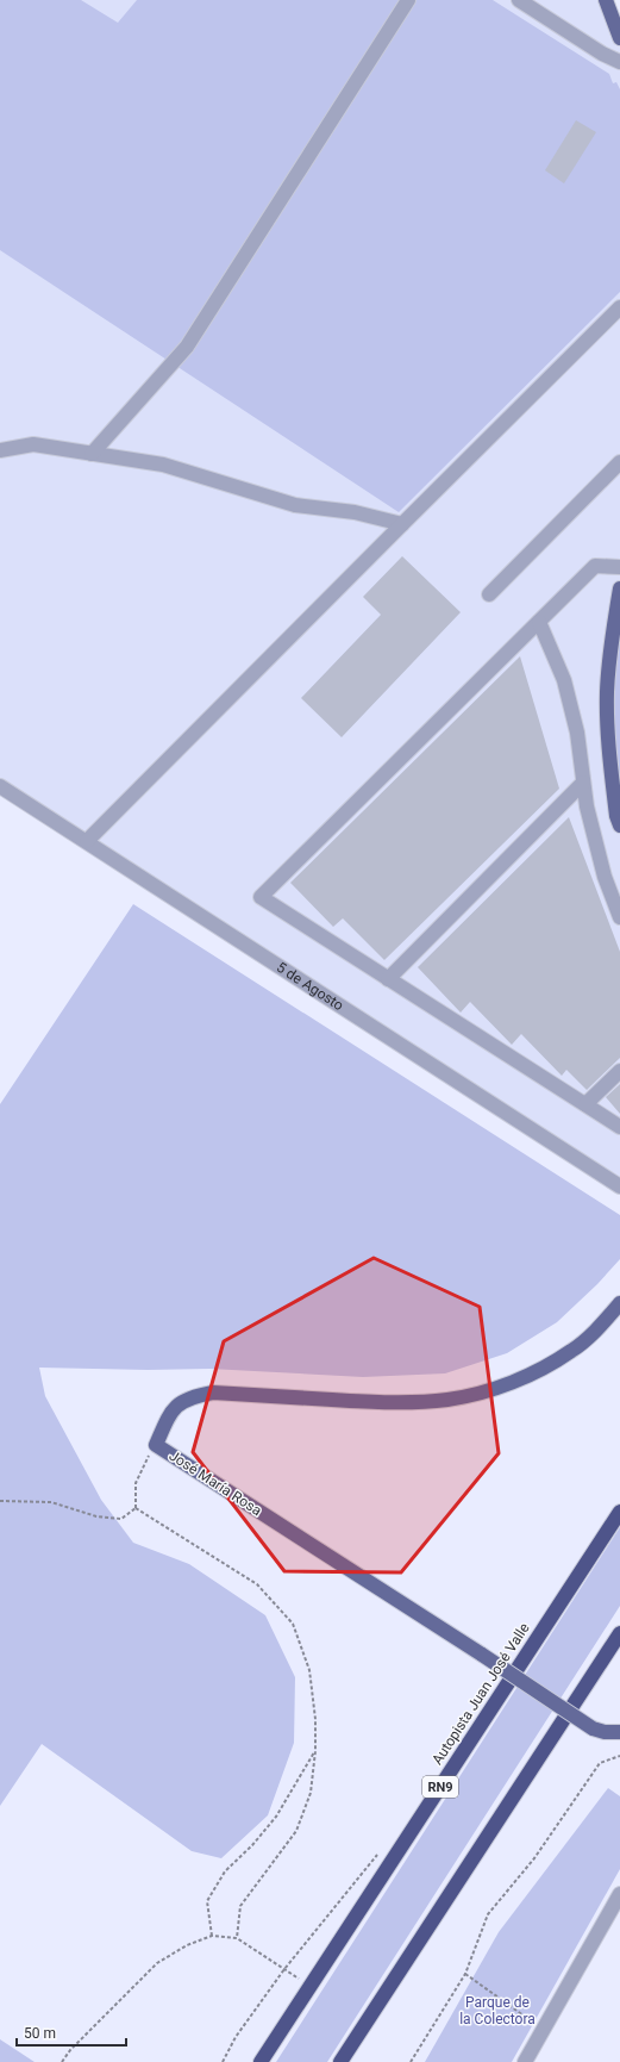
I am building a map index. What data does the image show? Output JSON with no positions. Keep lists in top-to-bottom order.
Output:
{
  "streets": {
    "highway": ["Autopista Juan José Valle", "RN9"],
    "main road": ["José María Rosa"],
    "street": ["5 de Agosto"]
  },
  "parks": ["Parque de la Colectora"],
  "scale_bar": "50 m"
}
